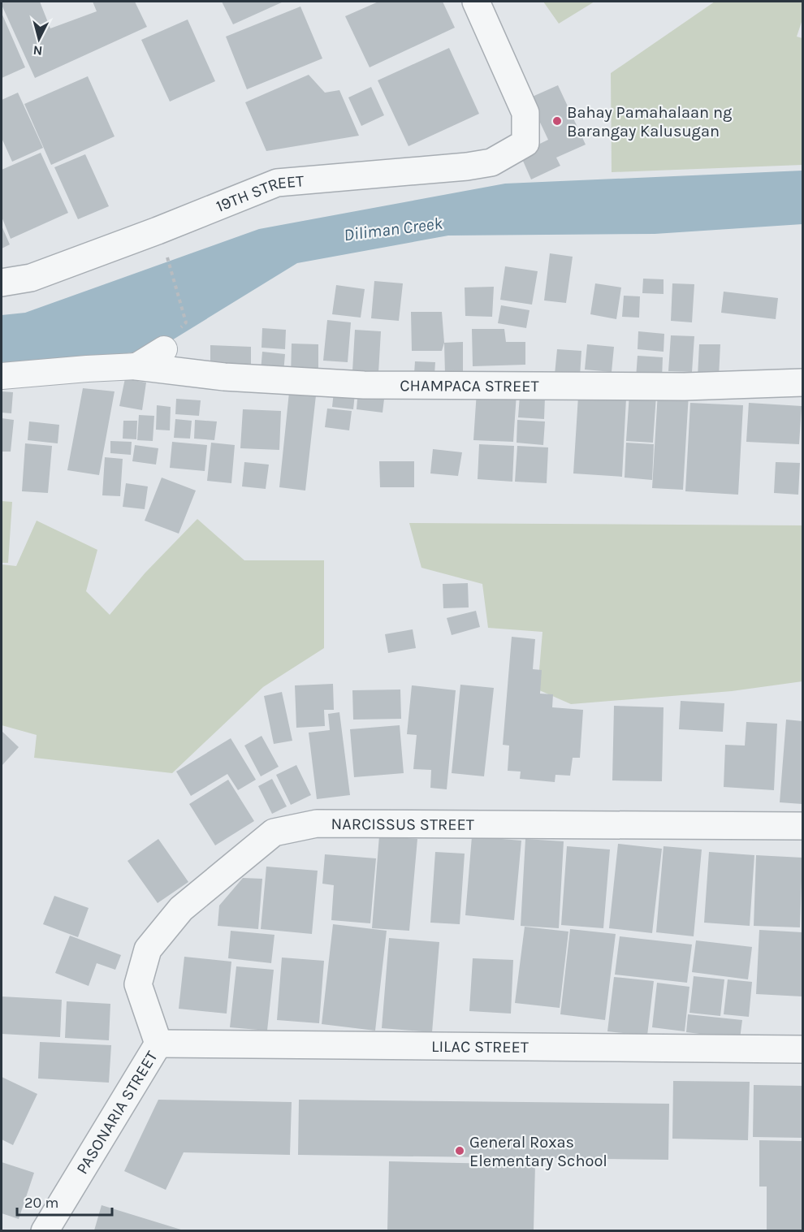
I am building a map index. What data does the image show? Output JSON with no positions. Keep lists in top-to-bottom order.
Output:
{
  "streets": {
    "street": [
      "19TH STREET",
      "CHAMPACA STREET",
      "NARCISSUS STREET",
      "LILAC STREET",
      "PASONARIA STREET"
    ]
  },
  "crossings": [
    ["NARCISSUS STREET", "LILAC STREET"],
    ["NARCISSUS STREET", "PASONARIA STREET"],
    ["LILAC STREET", "PASONARIA STREET"]
  ],
  "water": ["Diliman Creek"],
  "places": ["Bahay Pamahalaan ng Barangay Kalusugan", "General Roxas Elementary School"],
  "scale_bar": "20 m",
  "north": "bottom"
}
